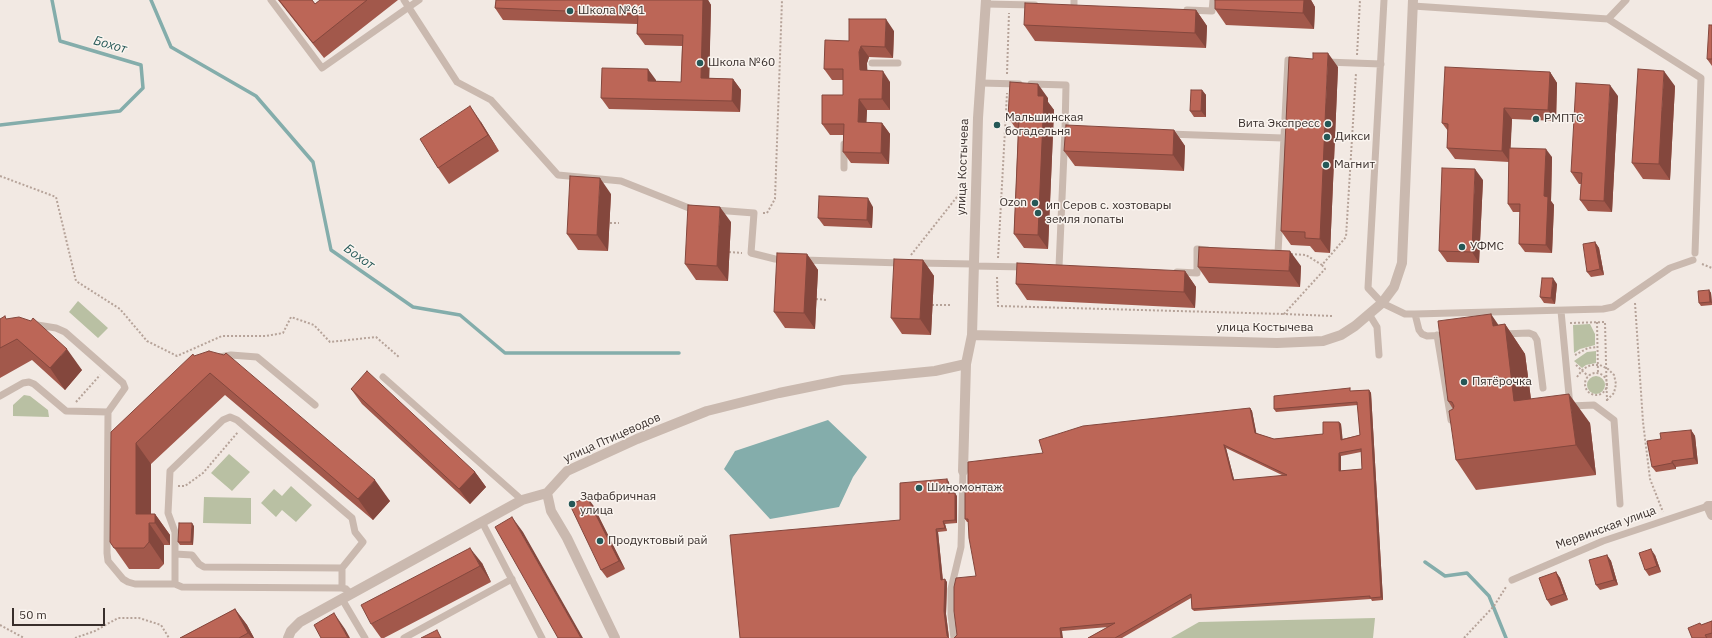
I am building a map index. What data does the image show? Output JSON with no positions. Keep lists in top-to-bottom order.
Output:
{
  "streets": {
    "street": ["улица Костычева", "улица Птицеводов"],
    "lane": ["Мервинская улица"]
  },
  "crossings": [
    ["улица Костычева", "улица Птицеводов"]
  ],
  "water": ["Бохот"],
  "places": [
    "Школа №61",
    "Школа №60",
    "РМПТС",
    "Вита Экспресс",
    "Мальшинская богадельня",
    "Дикси",
    "Магнит",
    "Ozon",
    "ип Серов с. хозтовары земля лопаты",
    "УФМС",
    "Пятёрочка",
    "Шиномонтаж",
    "Зафабричная улица",
    "Продуктовый рай"
  ],
  "scale_bar": "50 m"
}
